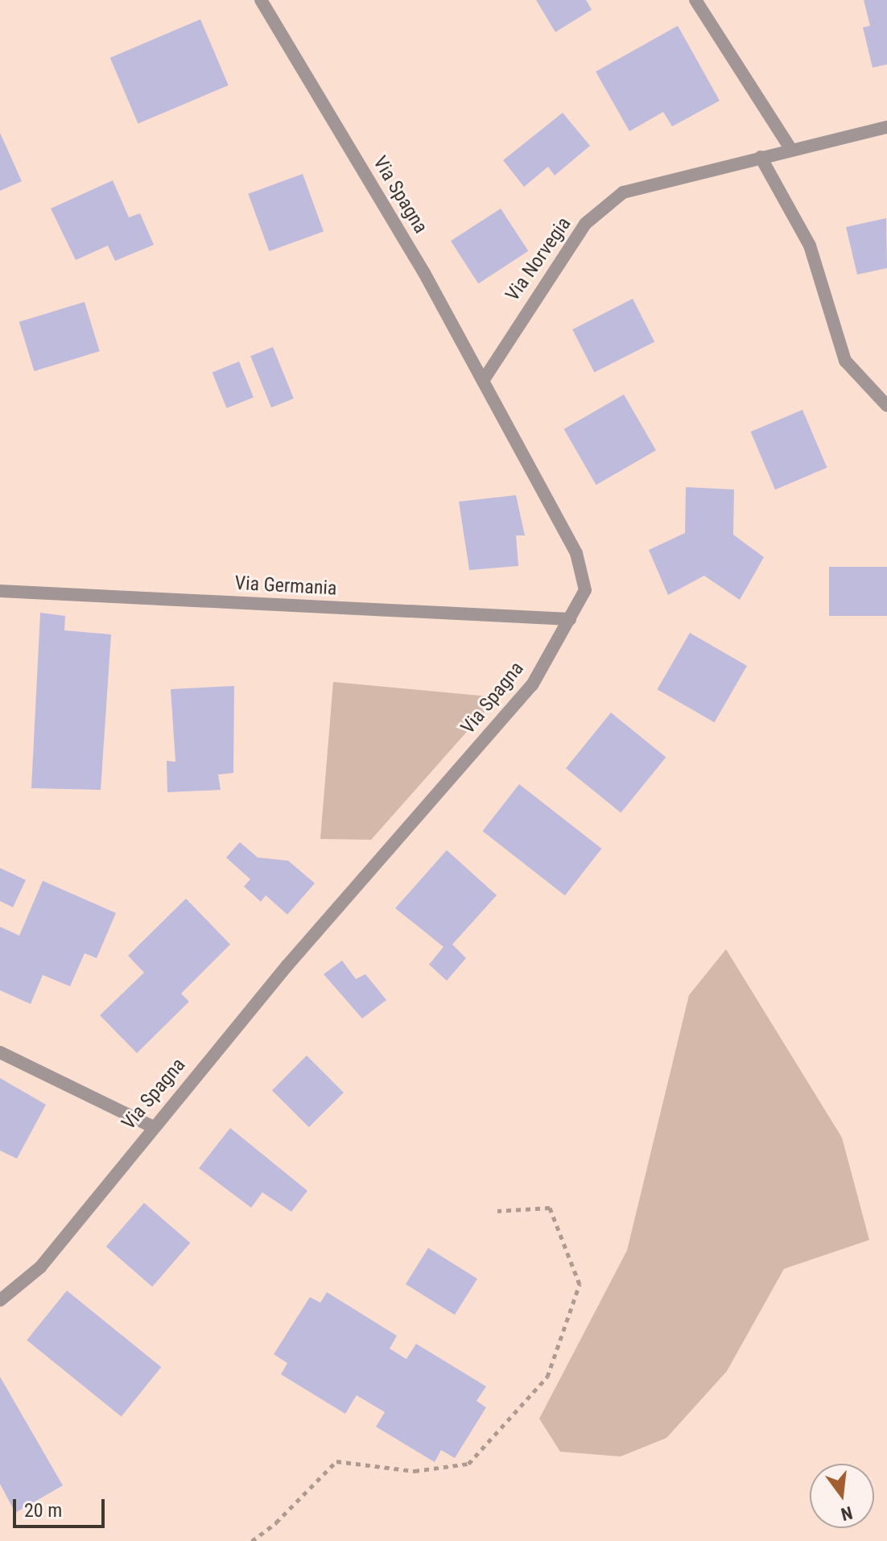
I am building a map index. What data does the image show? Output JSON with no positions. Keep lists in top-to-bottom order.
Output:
{
  "streets": {
    "street": ["Via Spagna", "Via Norvegia", "Via Germania"]
  },
  "crossings": [
    ["Via Spagna", "Via Norvegia"],
    ["Via Spagna", "Via Germania"]
  ],
  "scale_bar": "20 m",
  "north": "bottom"
}
